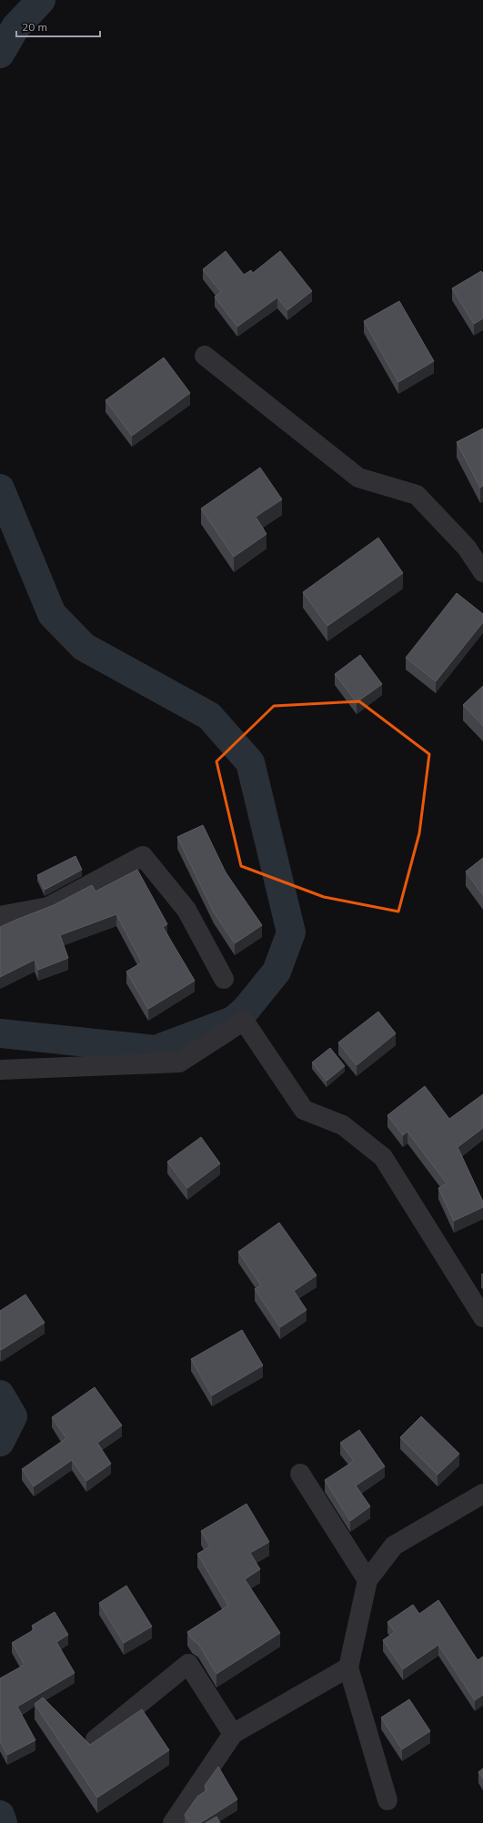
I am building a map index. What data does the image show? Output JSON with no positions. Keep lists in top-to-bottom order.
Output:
{
  "scale_bar": "20 m"
}
